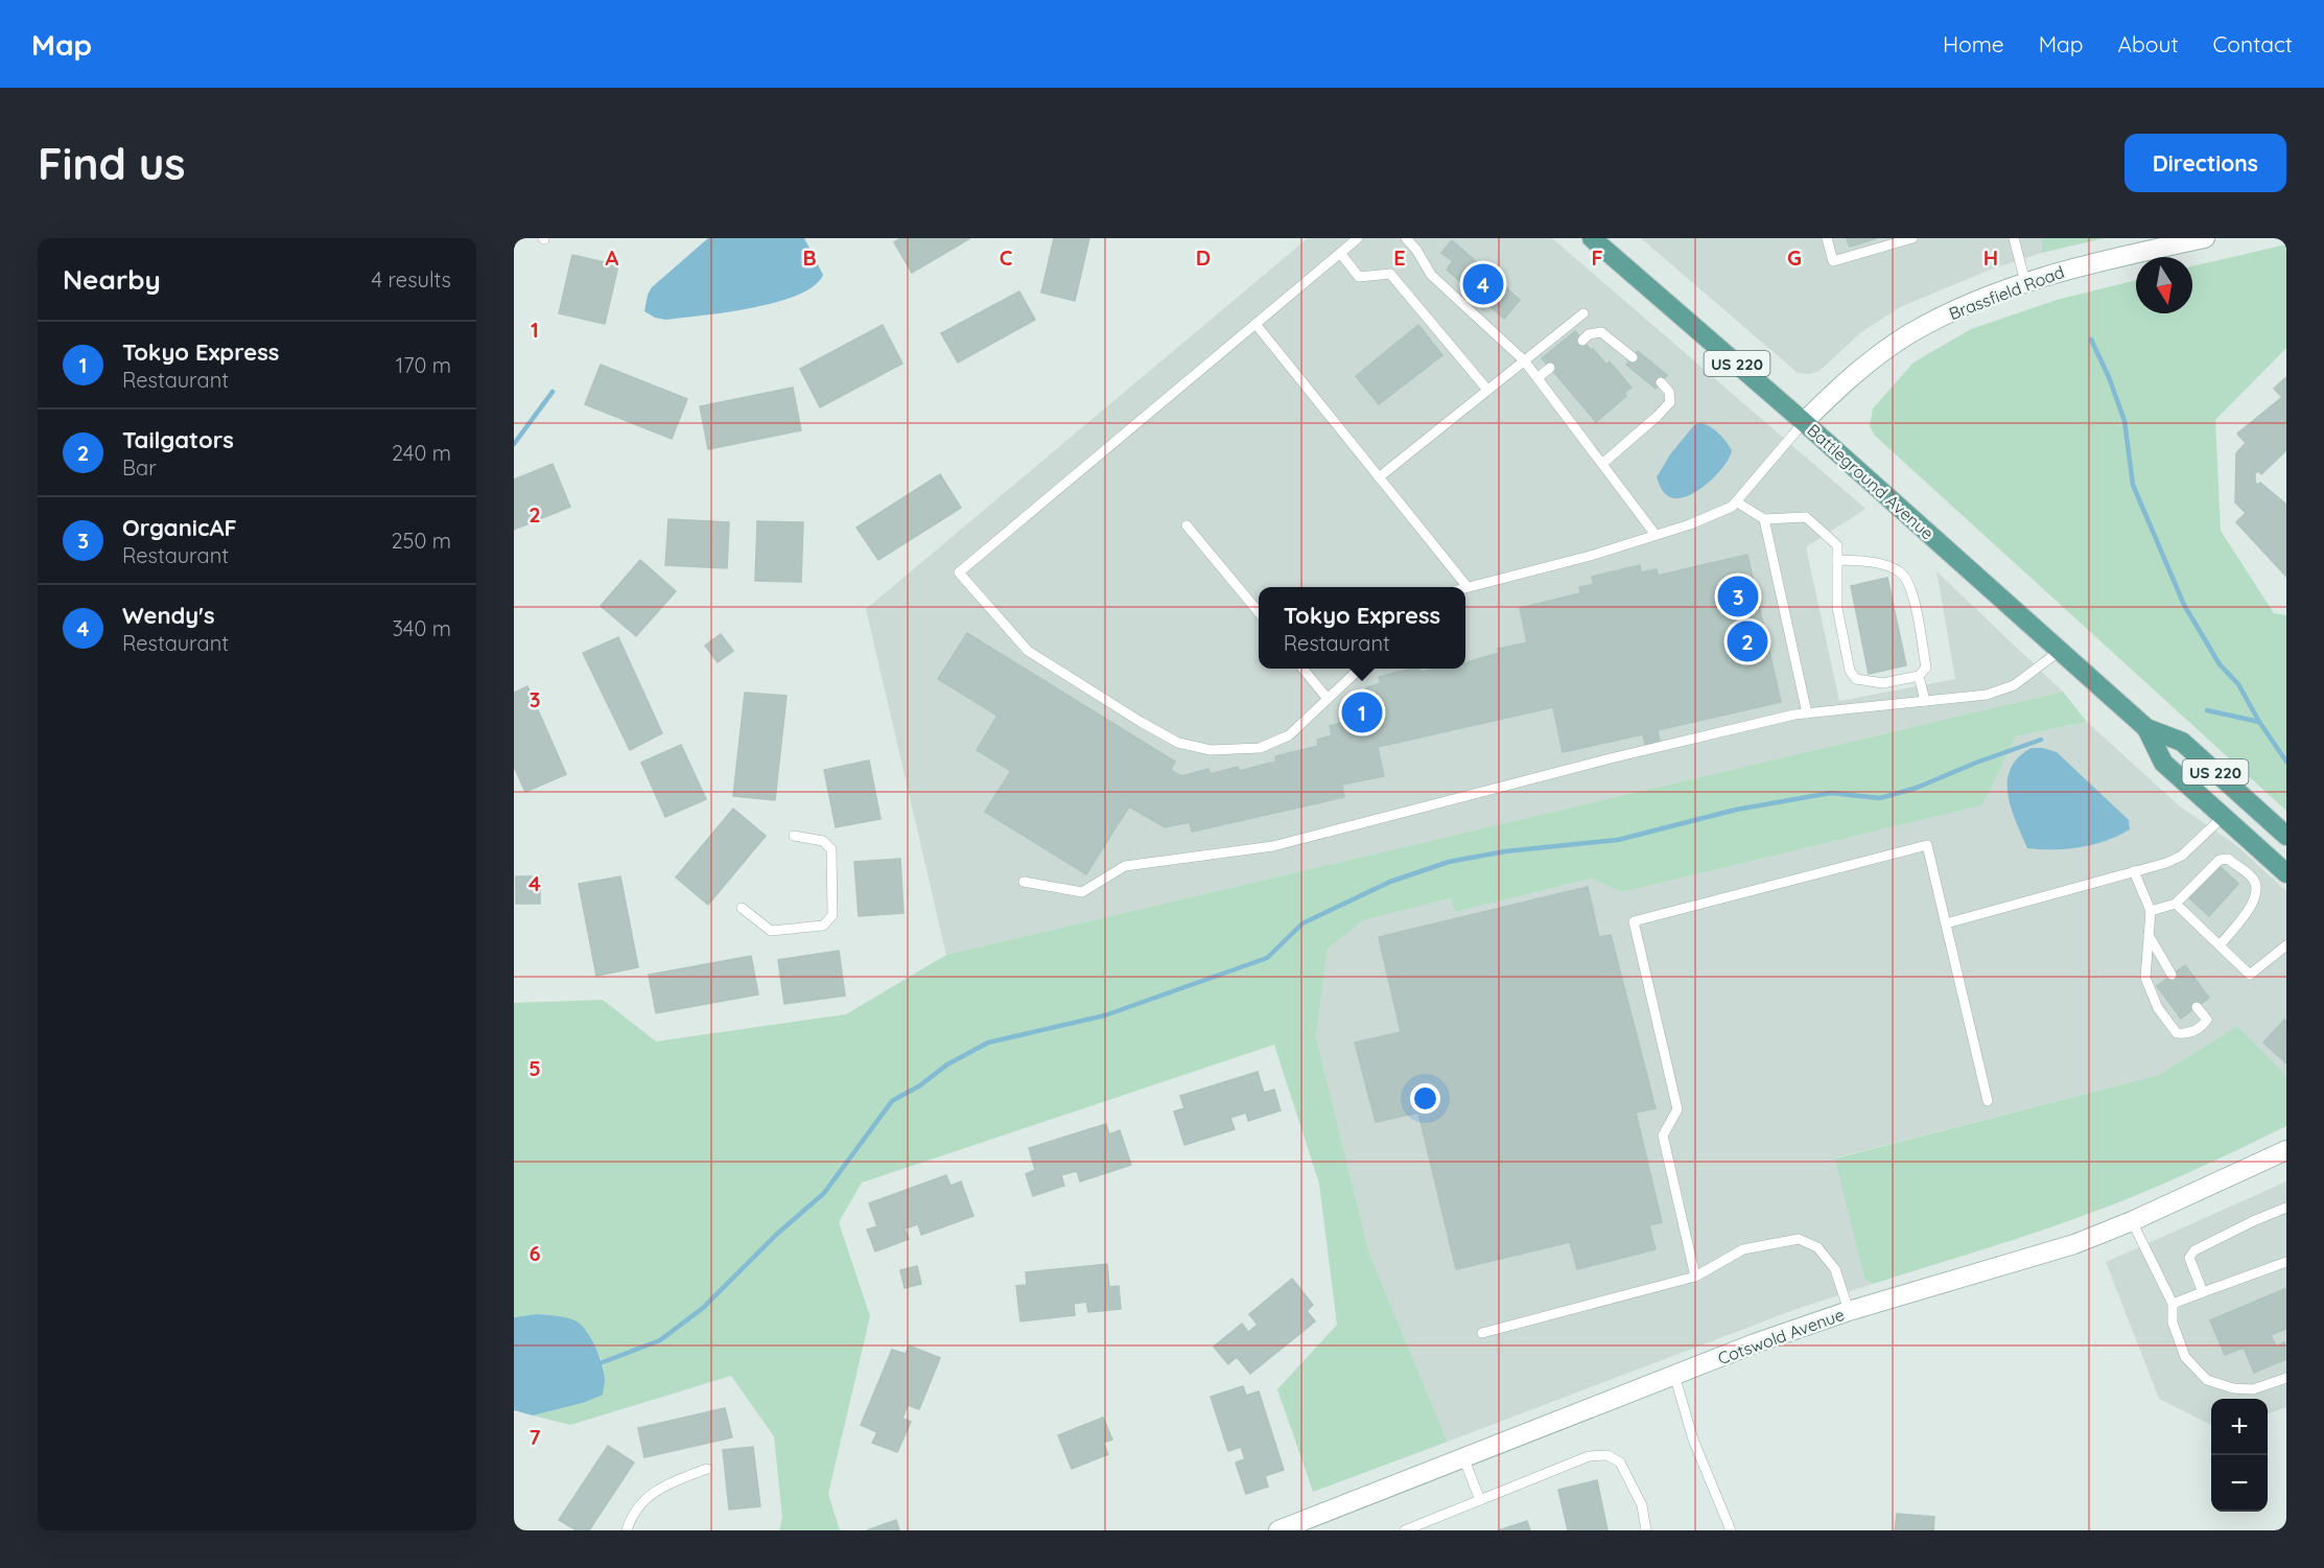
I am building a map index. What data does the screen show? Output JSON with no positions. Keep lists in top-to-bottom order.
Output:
{
  "streets": {
    "main road": ["US 220", "Battleground Avenue"],
    "street": ["Brassfield Road", "Cotswold Avenue"]
  },
  "crossings": [
    ["Brassfield Road", "Battleground Avenue"]
  ],
  "north": "bottom",
  "page": {
    "header": "Map",
    "nav": [
      "Home",
      "Map",
      "About",
      "Contact"
    ],
    "buttons": "Directions",
    "title": "Find us",
    "heading": ["Nearby", "4 results"],
    "pins": [
      "4",
      "3",
      "2",
      "1"
    ],
    "list": [
      {
        "mark": "1",
        "name": "Tokyo Express",
        "note": "Restaurant",
        "value": "170 m"
      },
      {
        "mark": "2",
        "name": "Tailgators",
        "note": "Bar",
        "value": "240 m"
      },
      {
        "mark": "3",
        "name": "OrganicAF",
        "note": "Restaurant",
        "value": "250 m"
      },
      {
        "mark": "4",
        "name": "Wendy's",
        "note": "Restaurant",
        "value": "340 m"
      }
    ],
    "popup": ["Tokyo Express", "Restaurant"],
    "map_buttons": ["+", "−"]
  },
  "grid": {
    "columns": [
      "A",
      "B",
      "C",
      "D",
      "E",
      "F",
      "G",
      "H"
    ],
    "rows": [
      "1",
      "2",
      "3",
      "4",
      "5",
      "6",
      "7"
    ]
  }
}
